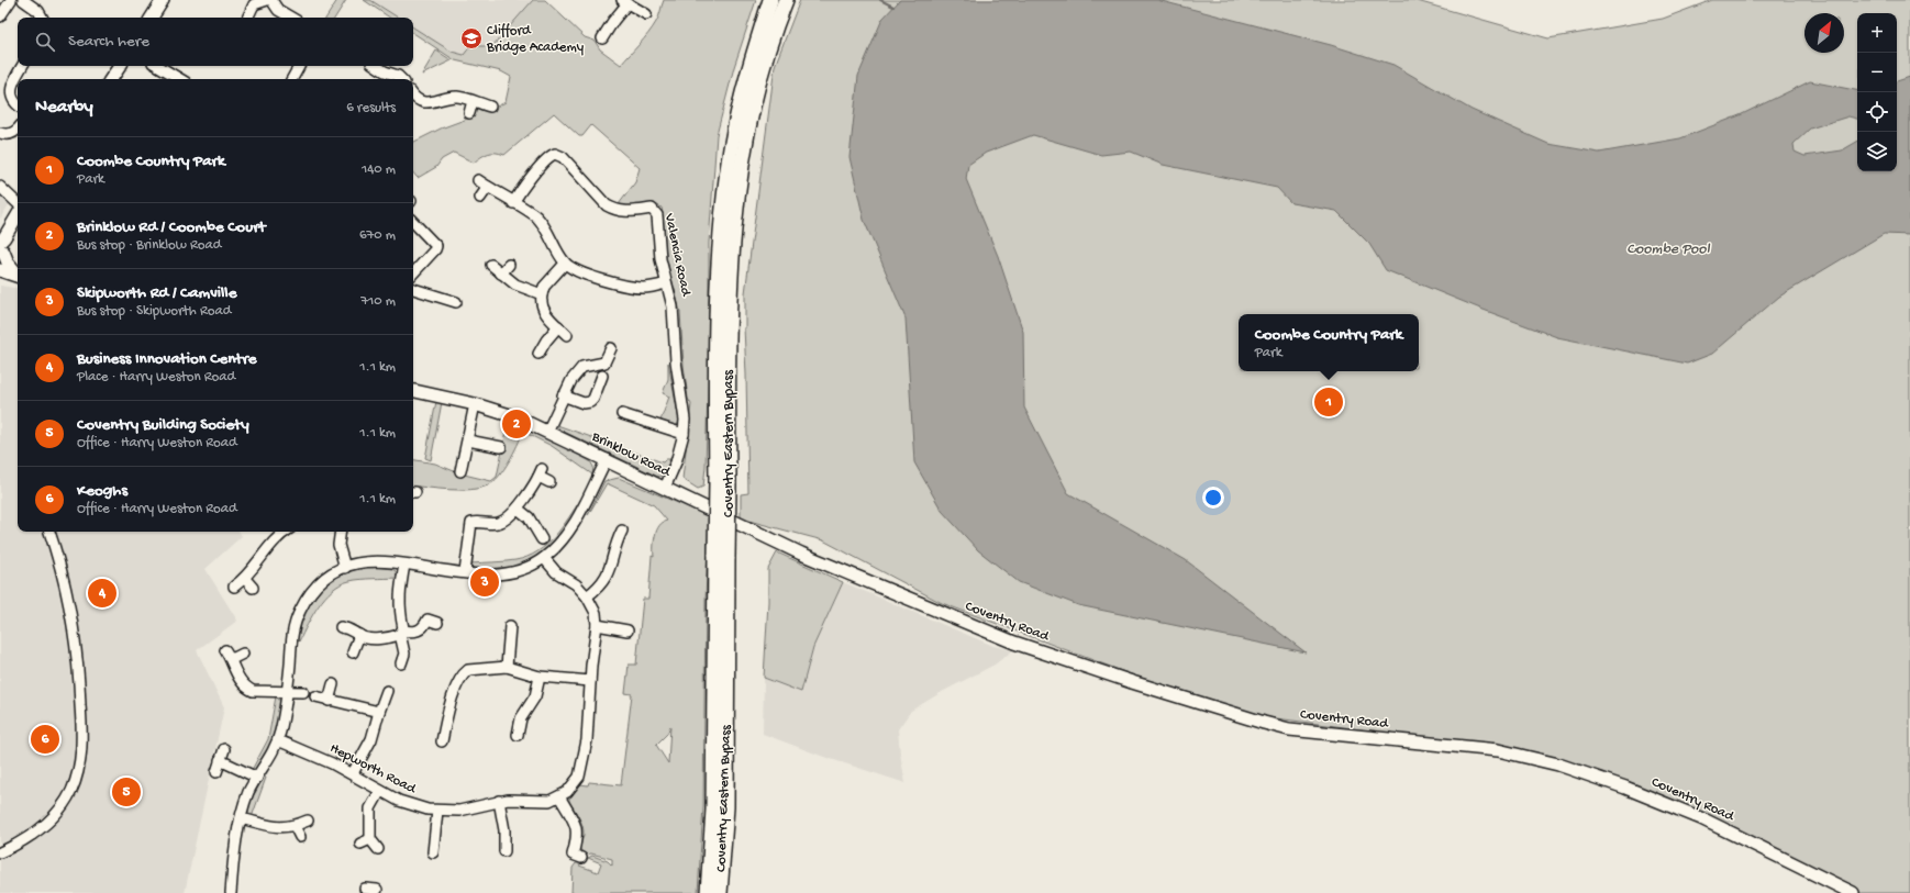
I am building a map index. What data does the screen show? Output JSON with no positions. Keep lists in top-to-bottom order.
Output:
{
  "streets": {
    "highway": ["Coventry Eastern Bypass"],
    "main road": ["Brinklow Road", "Coventry Road"],
    "street": ["Valencia Road", "Hepworth Road"]
  },
  "crossings": [
    ["Valencia Road", "Brinklow Road"],
    ["Brinklow Road", "Coventry Road"]
  ],
  "water": ["Coombe Pool"],
  "places": {
    "school or university": ["Clifford Bridge Academy"]
  },
  "north": "top right",
  "page": {
    "map_buttons": ["+", "−"],
    "search": "Search here",
    "heading": ["Nearby", "6 results"],
    "list": [
      {
        "mark": "1",
        "name": "Coombe Country Park",
        "note": "Park",
        "value": "140 m"
      },
      {
        "mark": "2",
        "name": "Brinklow Rd / Coombe Court",
        "note": "Bus stop · Brinklow Road",
        "value": "670 m"
      },
      {
        "mark": "3",
        "name": "Skipworth Rd / Camville",
        "note": "Bus stop · Skipworth Road",
        "value": "710 m"
      },
      {
        "mark": "4",
        "name": "Business Innovation Centre",
        "note": "Place · Harry Weston Road",
        "value": "1.1 km"
      },
      {
        "mark": "5",
        "name": "Coventry Building Society",
        "note": "Office · Harry Weston Road",
        "value": "1.1 km"
      },
      {
        "mark": "6",
        "name": "Keoghs",
        "note": "Office · Harry Weston Road",
        "value": "1.1 km"
      }
    ],
    "popup": ["Coombe Country Park", "Park"],
    "pins": [
      "1",
      "2",
      "3",
      "4",
      "6",
      "5"
    ]
  }
}
